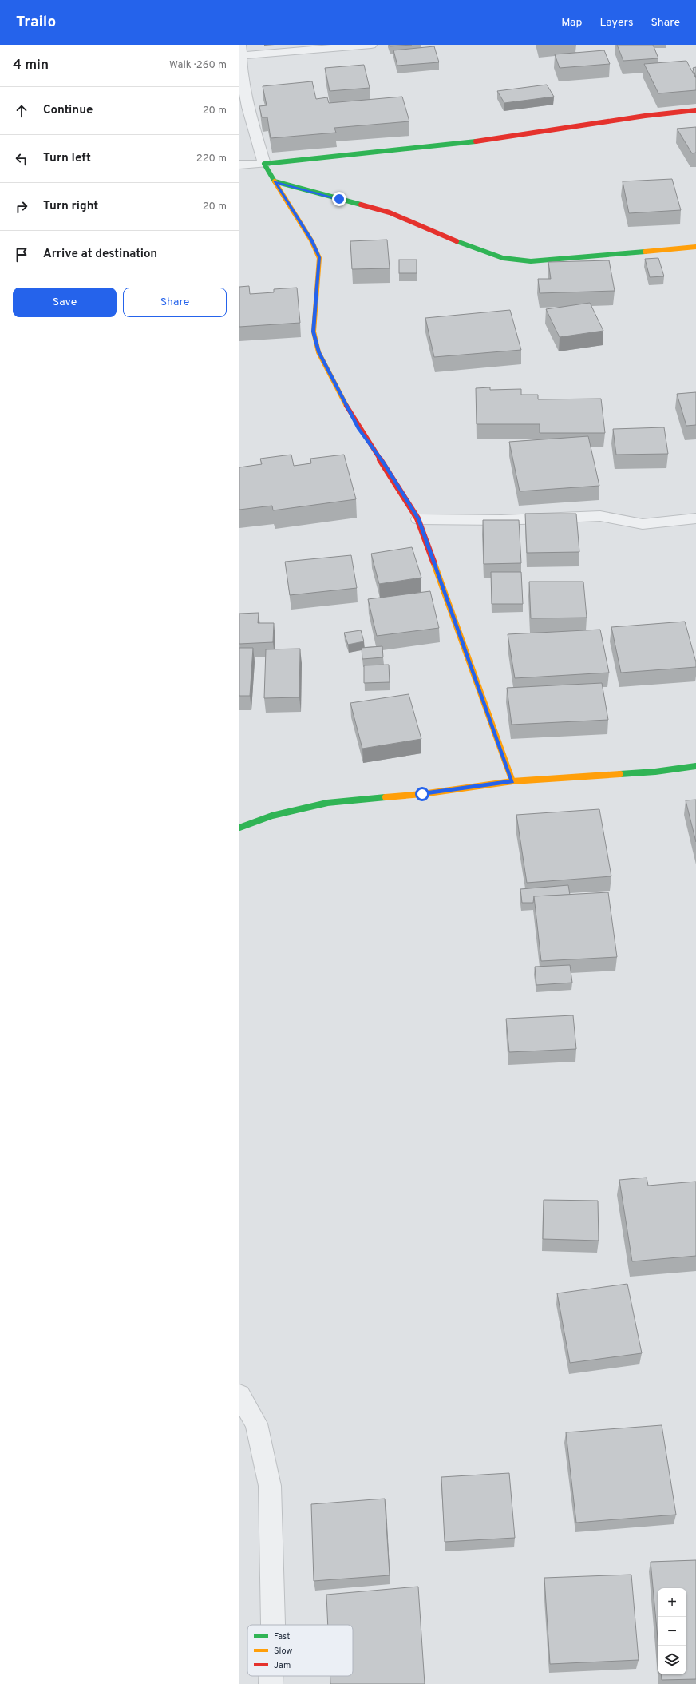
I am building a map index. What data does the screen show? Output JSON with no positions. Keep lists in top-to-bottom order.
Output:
{
  "legend": ["Fast", "Slow", "Jam"],
  "page": {
    "header": "Trailo",
    "nav": ["Map", "Layers", "Share"],
    "heading": ["4 min", "Walk · 260 m"],
    "list": [
      ["Continue", "20 m"],
      ["Turn left", "220 m"],
      ["Turn right", "20 m"],
      "Arrive at destination"
    ],
    "buttons": ["Save", "Share"],
    "map_buttons": ["+", "−"]
  }
}
